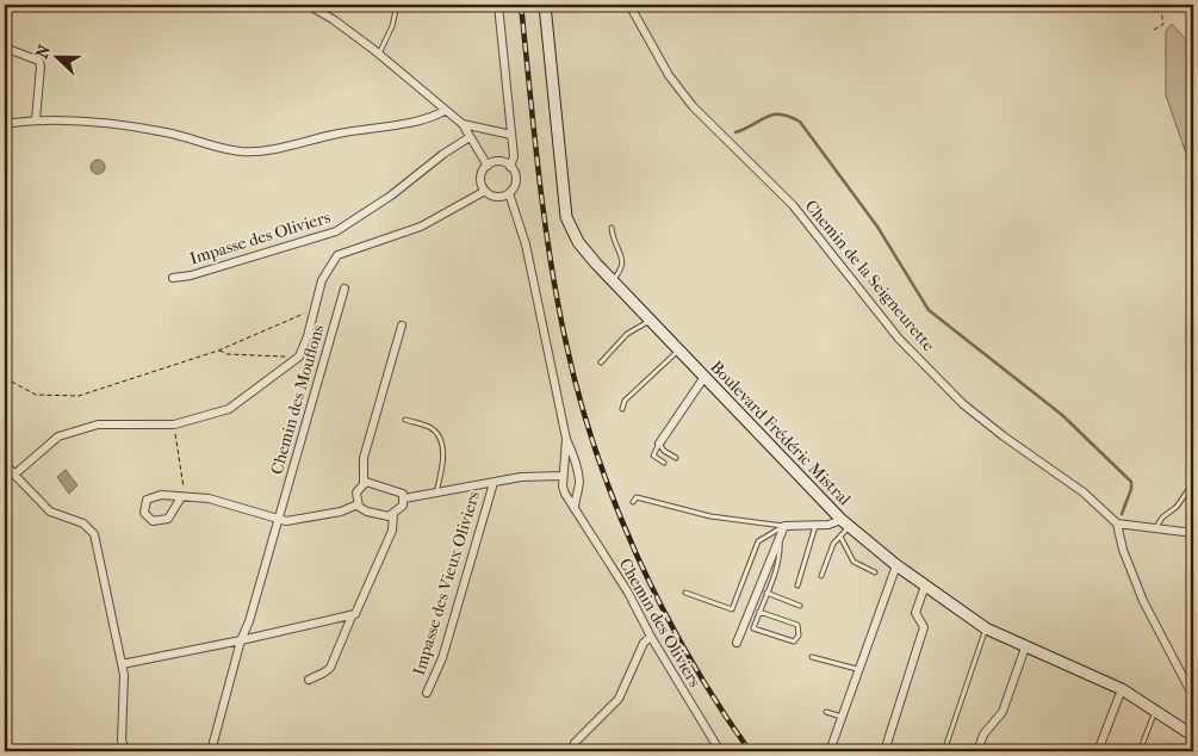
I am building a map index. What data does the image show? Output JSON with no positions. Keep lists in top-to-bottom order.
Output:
{
  "streets": {
    "main road": ["Boulevard Frédéric Mistral"],
    "street": [
      "Impasse des Oliviers",
      "Chemin de la Seigneurette",
      "Chemin des Mouflons",
      "Impasse des Vieux Oliviers",
      "Chemin des Oliviers"
    ]
  },
  "north": "left"
}
